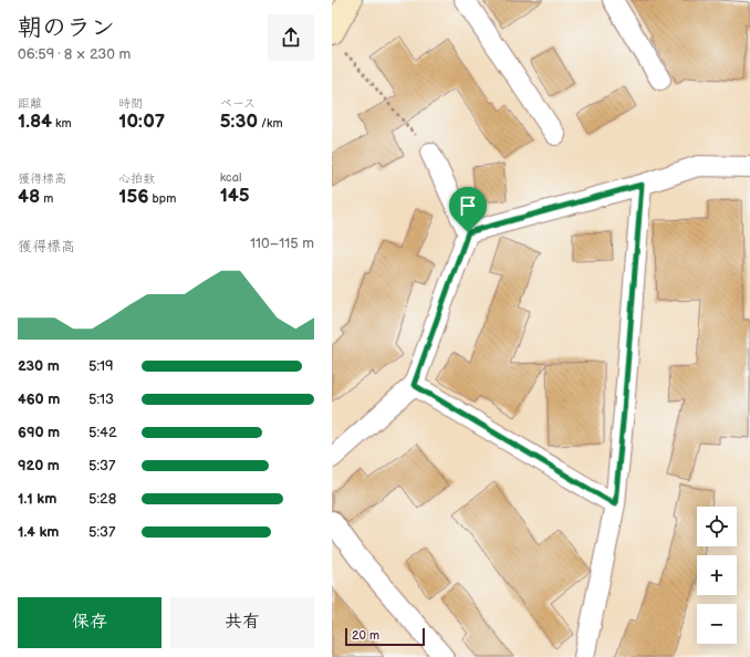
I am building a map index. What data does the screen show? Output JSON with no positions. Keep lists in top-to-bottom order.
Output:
{
  "scale_bar": "20 m",
  "page": {
    "heading": ["朝のラン", "06:59 · 8 × 230 m"],
    "stats": [
      ["距離", "1.84 km"],
      ["時間", "10:07"],
      ["ペース", "5:30 /km"],
      ["獲得標高", "48 m"],
      ["心拍数", "156 bpm"],
      ["kcal", "145"]
    ],
    "chart": ["獲得標高", "110–115 m"],
    "list": [
      {
        "name": "230 m",
        "note": "5:19"
      },
      {
        "name": "460 m",
        "note": "5:13"
      },
      {
        "name": "690 m",
        "note": "5:42"
      },
      {
        "name": "920 m",
        "note": "5:37"
      },
      {
        "name": "1.1 km",
        "note": "5:28"
      },
      {
        "name": "1.4 km",
        "note": "5:37"
      }
    ],
    "map_buttons": ["+", "−"],
    "buttons": ["保存", "共有"],
    "scale": "20 m"
  }
}
